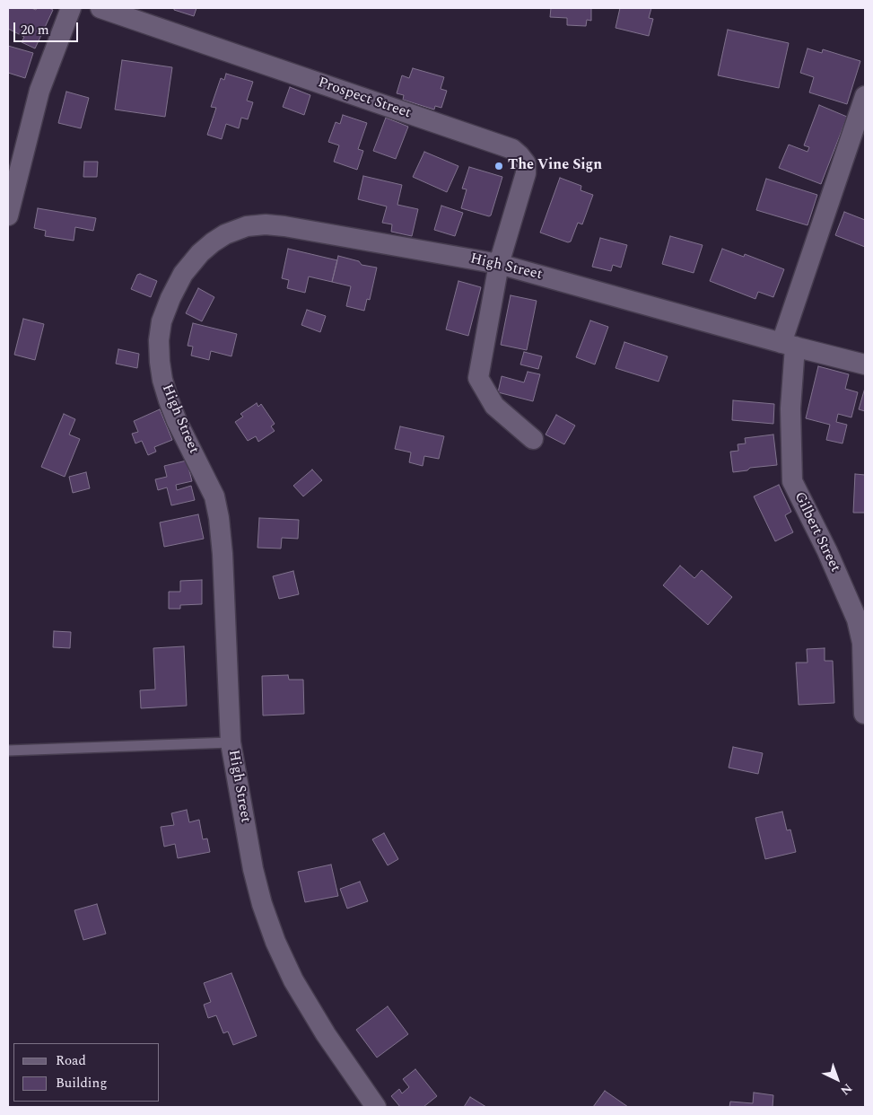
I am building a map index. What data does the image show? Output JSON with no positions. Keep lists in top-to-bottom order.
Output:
{
  "streets": {
    "street": ["Prospect Street", "High Street", "Gilbert Street"]
  },
  "crossings": [
    ["Prospect Street", "High Street"],
    ["High Street", "Gilbert Street"]
  ],
  "places": ["The Vine Sign"],
  "legend": ["Road", "Building"],
  "scale_bar": "20 m",
  "north": "bottom right"
}
